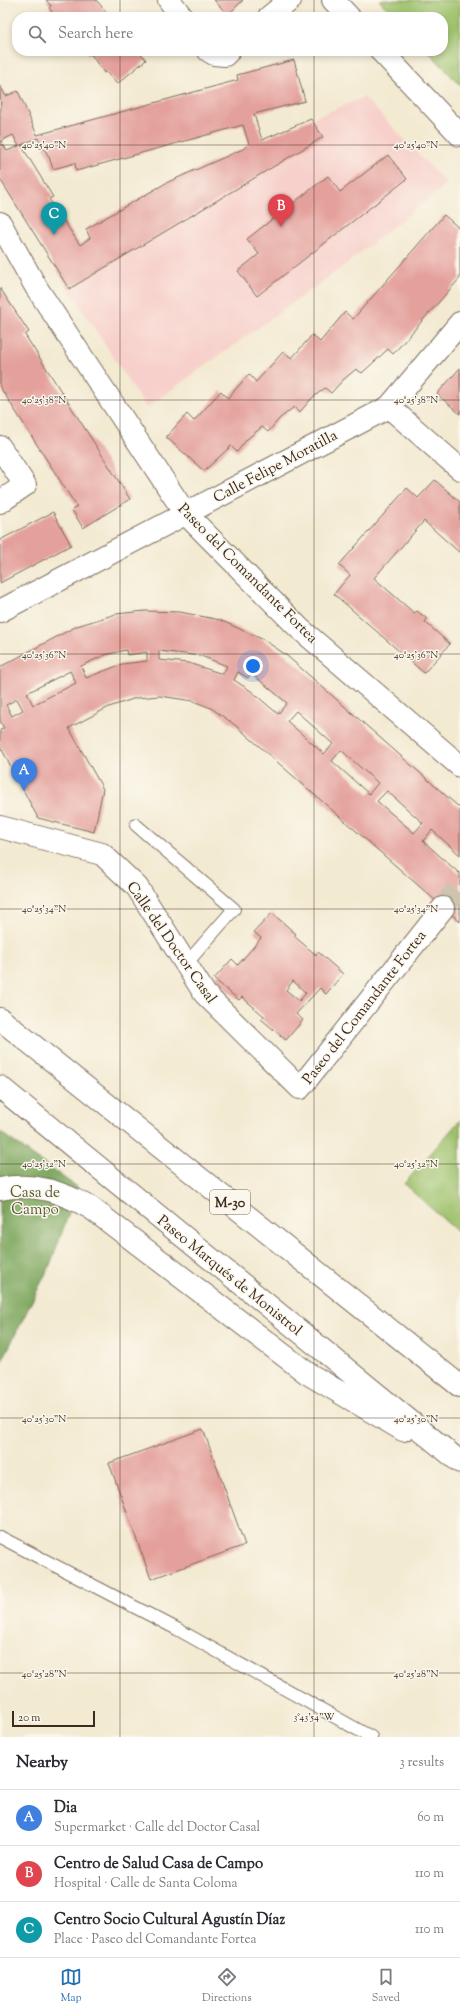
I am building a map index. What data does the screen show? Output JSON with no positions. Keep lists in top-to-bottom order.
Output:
{
  "streets": {
    "main road": [
      "Calle Felipe Moratilla",
      "Paseo del Comandante Fortea",
      "Calle del Doctor Casal",
      "M-30",
      "Paseo Marqués de Monistrol"
    ]
  },
  "crossings": [
    ["Calle Felipe Moratilla", "Paseo del Comandante Fortea"],
    ["Paseo del Comandante Fortea", "Calle del Doctor Casal"]
  ],
  "parks": ["Casa de Campo"],
  "scale_bar": "20 m",
  "page": {
    "search": "Search here",
    "pins": ["B", "C", "A"],
    "scale": "20 m",
    "heading": ["Nearby", "3 results"],
    "list": [
      {
        "mark": "A",
        "name": "Dia",
        "note": "Supermarket · Calle del Doctor Casal",
        "value": "60 m"
      },
      {
        "mark": "B",
        "name": "Centro de Salud Casa de Campo",
        "note": "Hospital · Calle de Santa Coloma",
        "value": "110 m"
      },
      {
        "mark": "C",
        "name": "Centro Socio Cultural Agustín Díaz",
        "note": "Place · Paseo del Comandante Fortea",
        "value": "110 m"
      }
    ],
    "nav": ["Map", "Directions", "Saved"]
  },
  "coordinates": [
    "40°25'40\"N",
    "40°25'38\"N",
    "40°25'36\"N",
    "40°25'34\"N",
    "40°25'32\"N",
    "40°25'30\"N",
    "40°25'28\"N",
    "3°43'54\"W"
  ]
}
